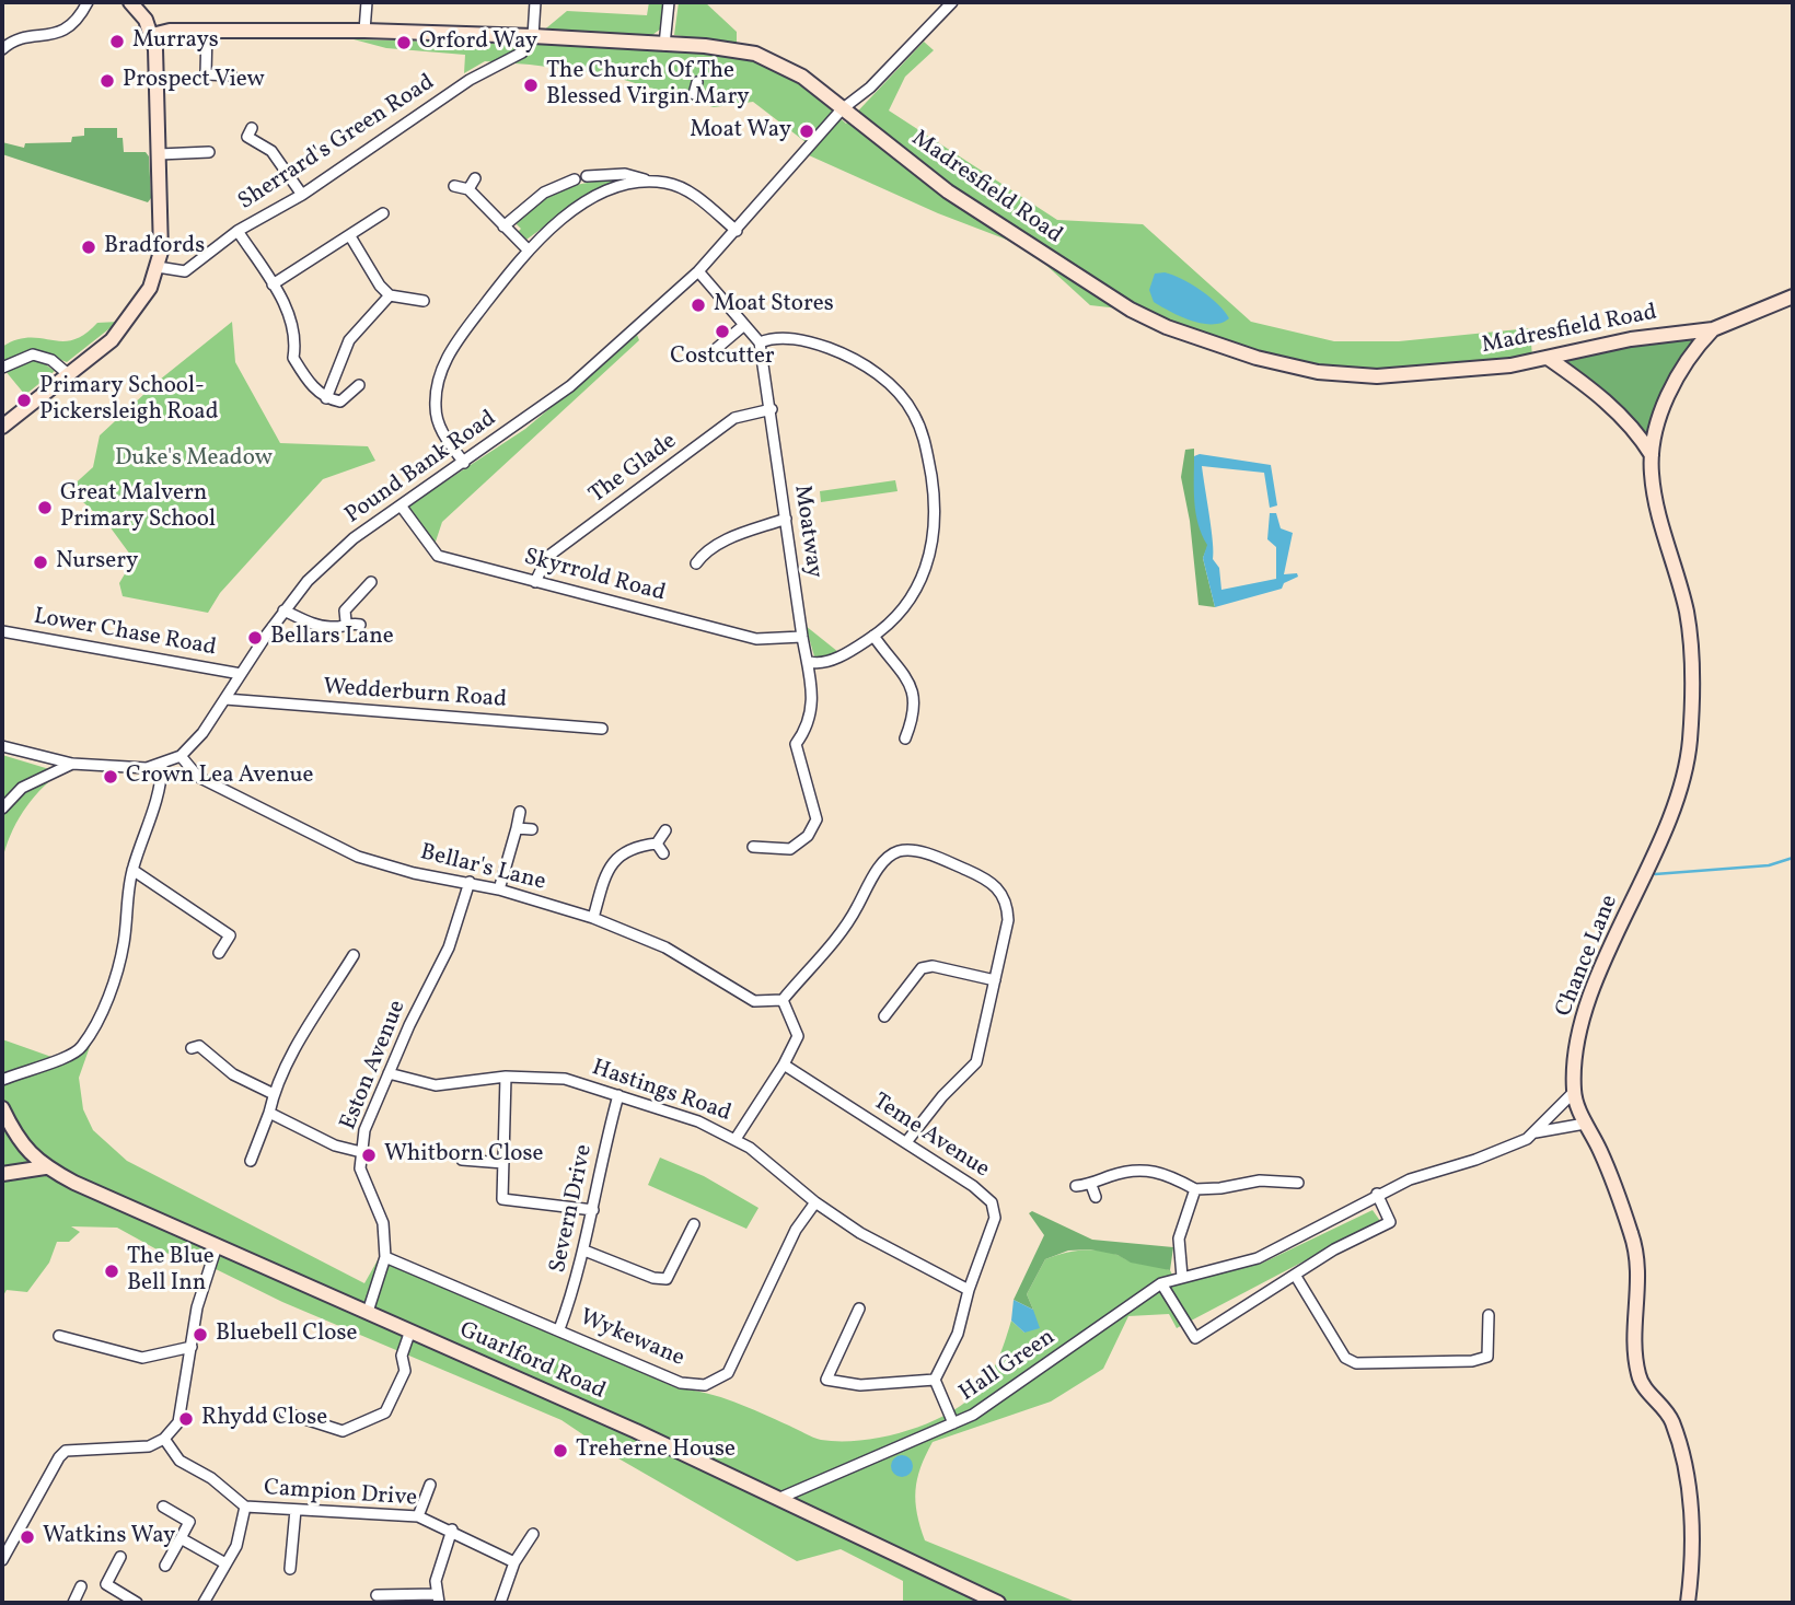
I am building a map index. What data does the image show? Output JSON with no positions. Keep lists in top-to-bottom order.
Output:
{
  "streets": {
    "street": [
      "Sherrard's Green Road",
      "Madresfield Road",
      "Pound Bank Road",
      "The Glade",
      "Moatway",
      "Skyrrold Road",
      "Lower Chase Road",
      "Wedderburn Road",
      "Bellar's Lane",
      "Chance Lane",
      "Eston Avenue",
      "Hastings Road",
      "Teme Avenue",
      "Severn Drive",
      "Wykewane",
      "Guarlford Road",
      "Hall Green",
      "Campion Drive"
    ]
  },
  "crossings": [
    ["Sherrard's Green Road", "Madresfield Road"],
    ["Madresfield Road", "Pound Bank Road"],
    ["Madresfield Road", "Chance Lane"],
    ["Pound Bank Road", "Moatway"],
    ["Pound Bank Road", "Skyrrold Road"],
    ["Pound Bank Road", "Lower Chase Road"],
    ["Pound Bank Road", "Wedderburn Road"],
    ["Pound Bank Road", "Bellar's Lane"],
    ["The Glade", "Moatway"],
    ["The Glade", "Skyrrold Road"],
    ["Moatway", "Skyrrold Road"],
    ["Bellar's Lane", "Eston Avenue"],
    ["Chance Lane", "Hall Green"],
    ["Eston Avenue", "Hastings Road"],
    ["Eston Avenue", "Wykewane"],
    ["Eston Avenue", "Guarlford Road"],
    ["Hastings Road", "Teme Avenue"],
    ["Hastings Road", "Severn Drive"],
    ["Hastings Road", "Wykewane"],
    ["Severn Drive", "Wykewane"],
    ["Guarlford Road", "Hall Green"]
  ],
  "parks": ["Duke's Meadow"],
  "places": [
    "Murrays",
    "Orford Way",
    "Prospect View",
    "The Church Of The Blessed Virgin Mary",
    "Moat Way",
    "Bradfords",
    "Moat Stores",
    "Costcutter",
    "Primary School- Pickersleigh Road",
    "Great Malvern Primary School",
    "Nursery",
    "Bellars Lane",
    "Crown Lea Avenue",
    "Whitborn Close",
    "The Blue Bell Inn",
    "Bluebell Close",
    "Rhydd Close",
    "Treherne House",
    "Watkins Way"
  ]
}
